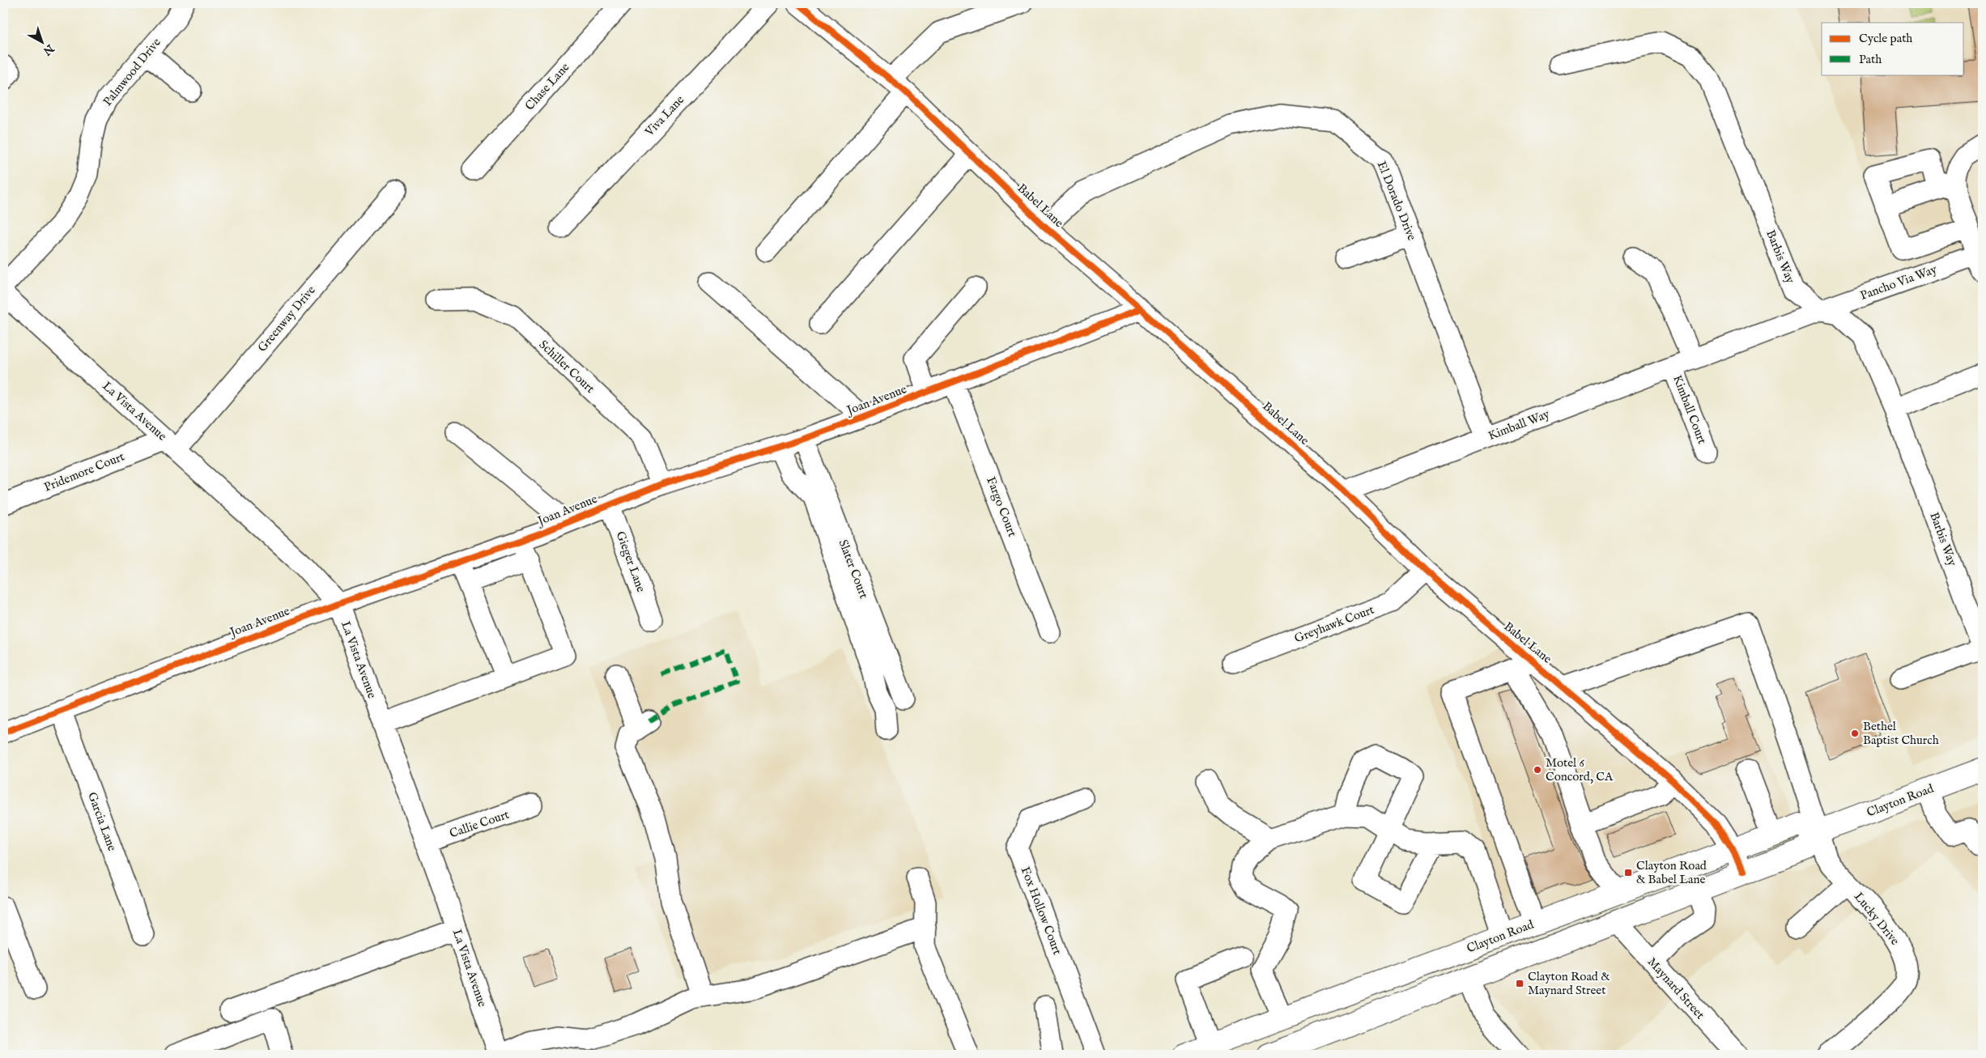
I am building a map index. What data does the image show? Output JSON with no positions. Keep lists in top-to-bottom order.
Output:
{
  "streets": {
    "main road": ["Clayton Road"],
    "street": [
      "Palmwood Drive",
      "Chase Lane",
      "Viva Lane",
      "El Dorado Drive",
      "Babel Lane",
      "Barbis Way",
      "Pancho Via Way",
      "Greenway Drive",
      "Schiller Court",
      "Joan Avenue",
      "Kimball Court",
      "La Vista Avenue",
      "Kimball Way",
      "Pridemore Court",
      "Fargo Court",
      "Gieger Lane",
      "Slater Court",
      "Greyhawk Court",
      "Garcia Lane",
      "Callie Court",
      "Fox Hollow Court",
      "Lucky Drive",
      "Maynard Street"
    ]
  },
  "crossings": [
    ["El Dorado Drive", "Babel Lane"],
    ["El Dorado Drive", "Kimball Way"],
    ["Babel Lane", "Joan Avenue"],
    ["Babel Lane", "Kimball Way"],
    ["Babel Lane", "Greyhawk Court"],
    ["Babel Lane", "Clayton Road"],
    ["Babel Lane", "Lucky Drive"],
    ["Barbis Way", "Pancho Via Way"],
    ["Barbis Way", "Kimball Way"],
    ["Pancho Via Way", "Kimball Way"],
    ["Greenway Drive", "La Vista Avenue"],
    ["Greenway Drive", "Pridemore Court"],
    ["Schiller Court", "Joan Avenue"],
    ["Joan Avenue", "La Vista Avenue"],
    ["Joan Avenue", "Fargo Court"],
    ["Joan Avenue", "Gieger Lane"],
    ["Joan Avenue", "Slater Court"],
    ["Joan Avenue", "Garcia Lane"],
    ["Kimball Court", "Kimball Way"],
    ["La Vista Avenue", "Pridemore Court"],
    ["La Vista Avenue", "Callie Court"],
    ["Clayton Road", "Lucky Drive"]
  ],
  "places": {
    "other": ["Bethel Baptist Church", "Motel 6 Concord, CA"],
    "transit": ["Clayton Road & Babel Lane", "Clayton Road & Maynard Street"]
  },
  "legend": ["Cycle path", "Path"],
  "north": "bottom right"
}
